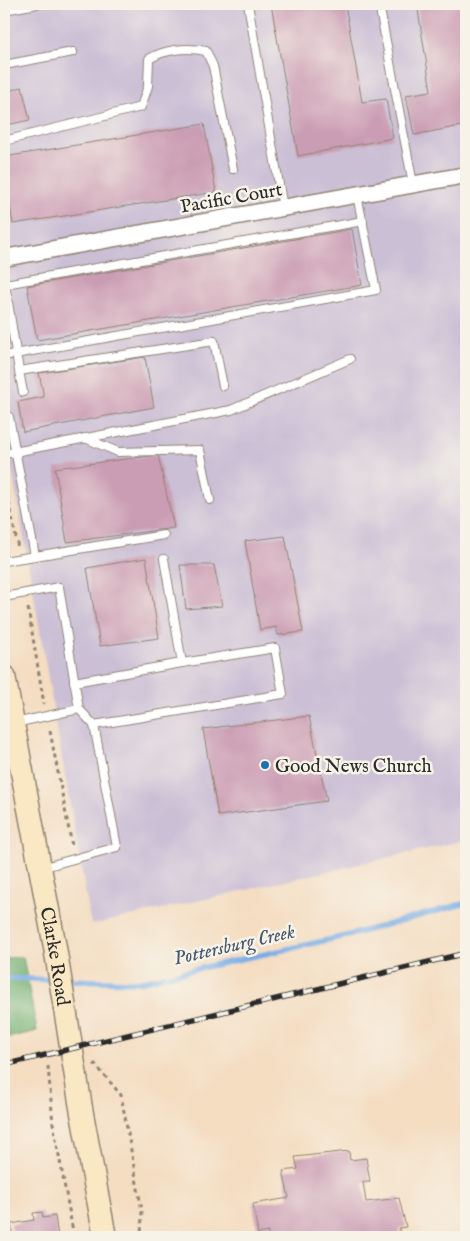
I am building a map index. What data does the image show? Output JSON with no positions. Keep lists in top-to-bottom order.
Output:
{
  "streets": {
    "main road": ["Clarke Road"],
    "street": ["Pacific Court"]
  },
  "water": ["Pottersburg Creek"],
  "places": ["Good News Church"]
}
